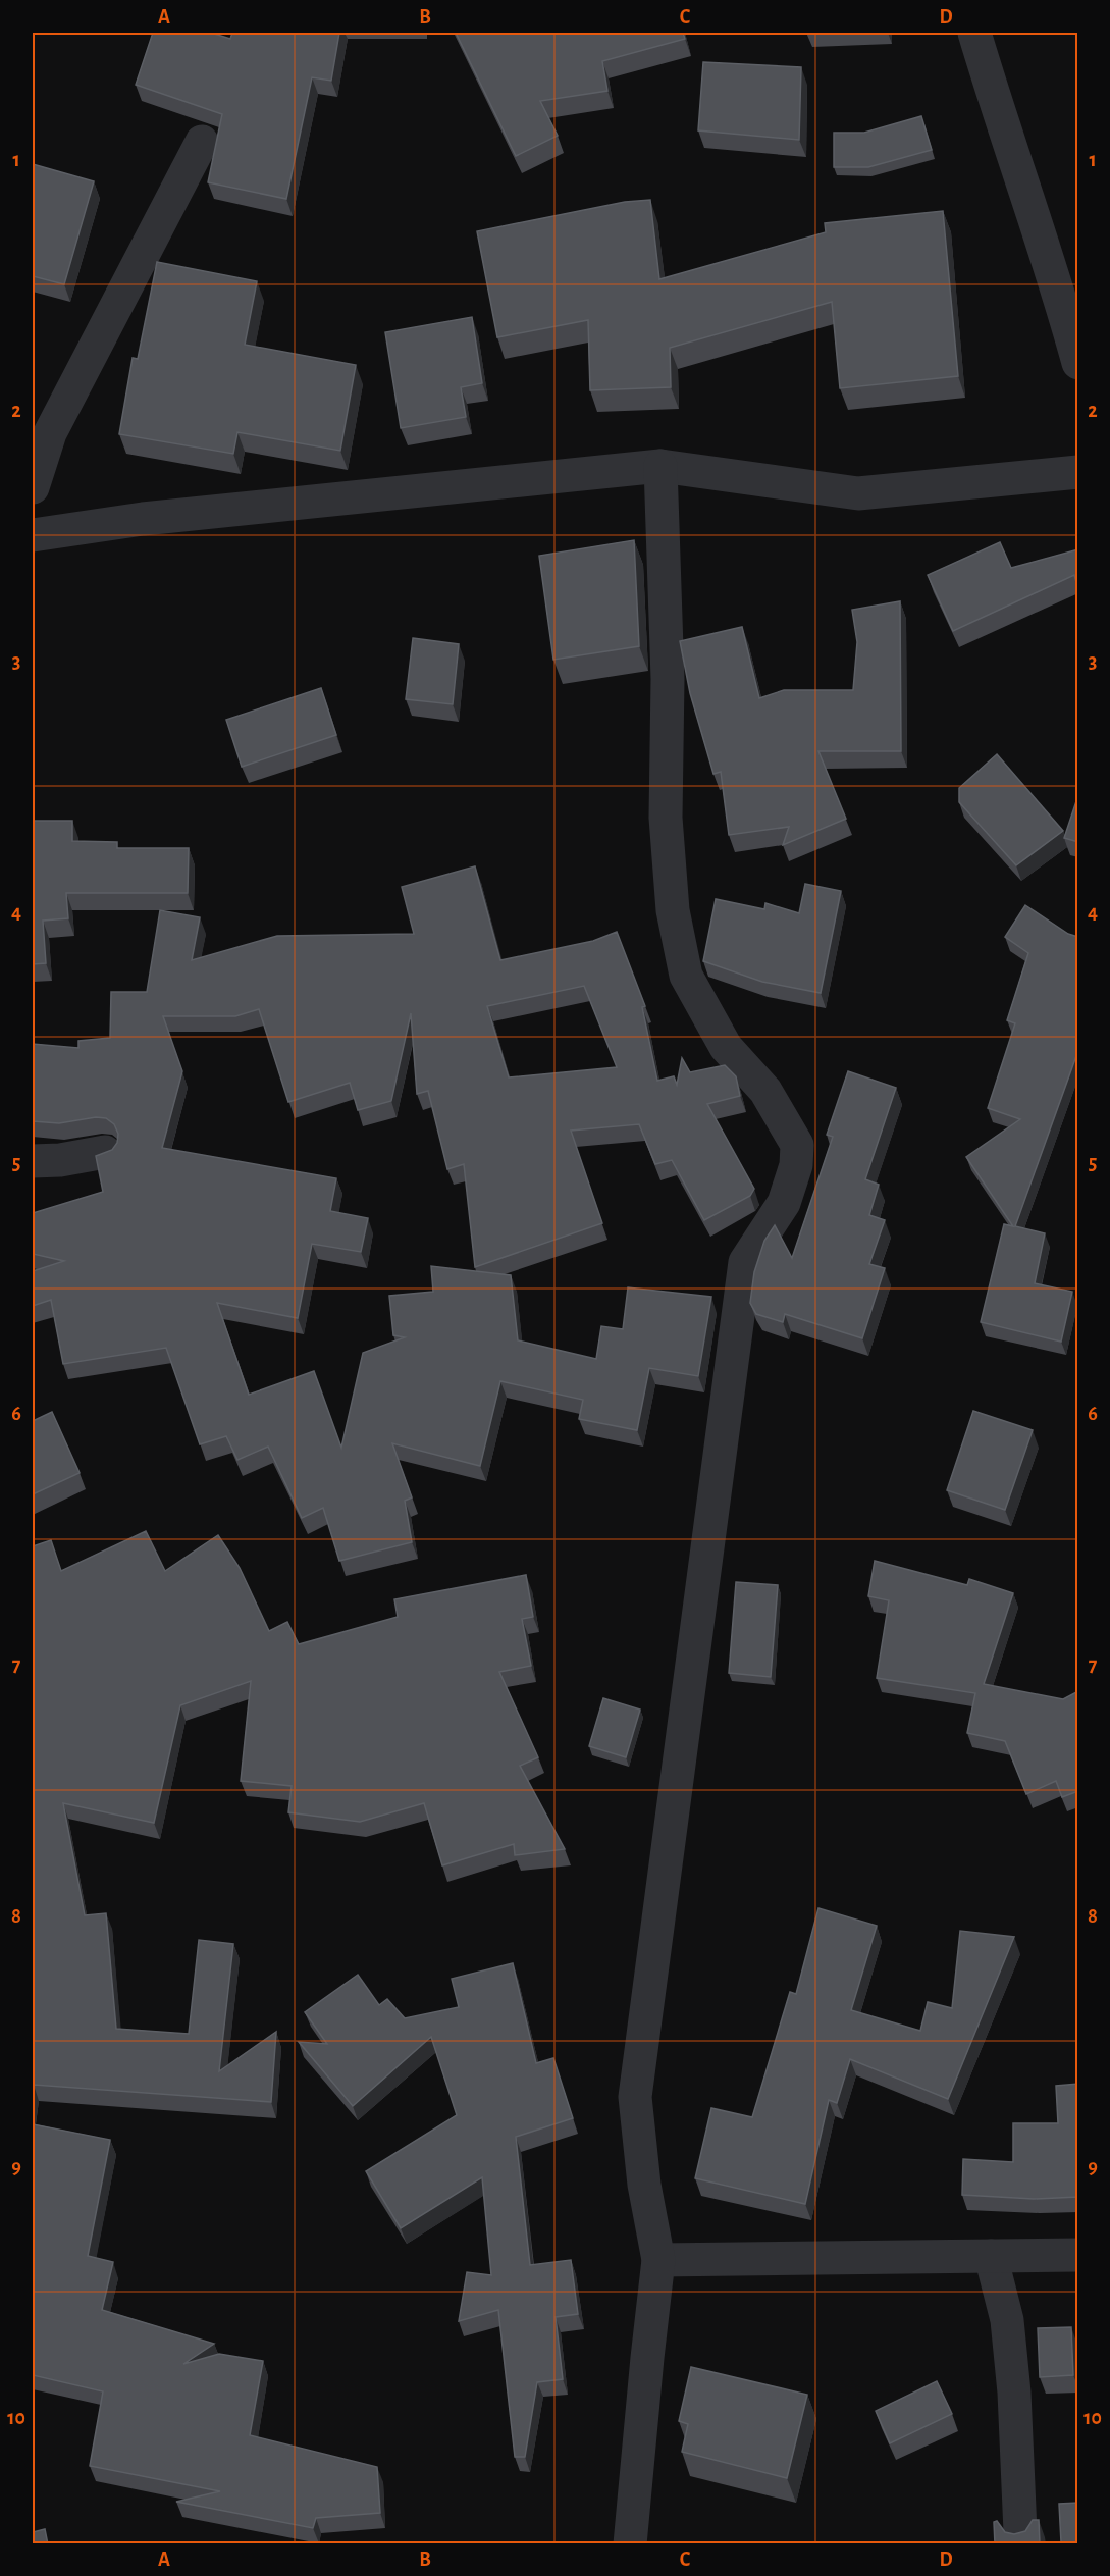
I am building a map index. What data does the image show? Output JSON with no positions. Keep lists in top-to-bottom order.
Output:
{
  "grid": {
    "columns": [
      "A",
      "B",
      "C",
      "D"
    ],
    "rows": [
      "1",
      "2",
      "3",
      "4",
      "5",
      "6",
      "7",
      "8",
      "9",
      "10"
    ]
  }
}
